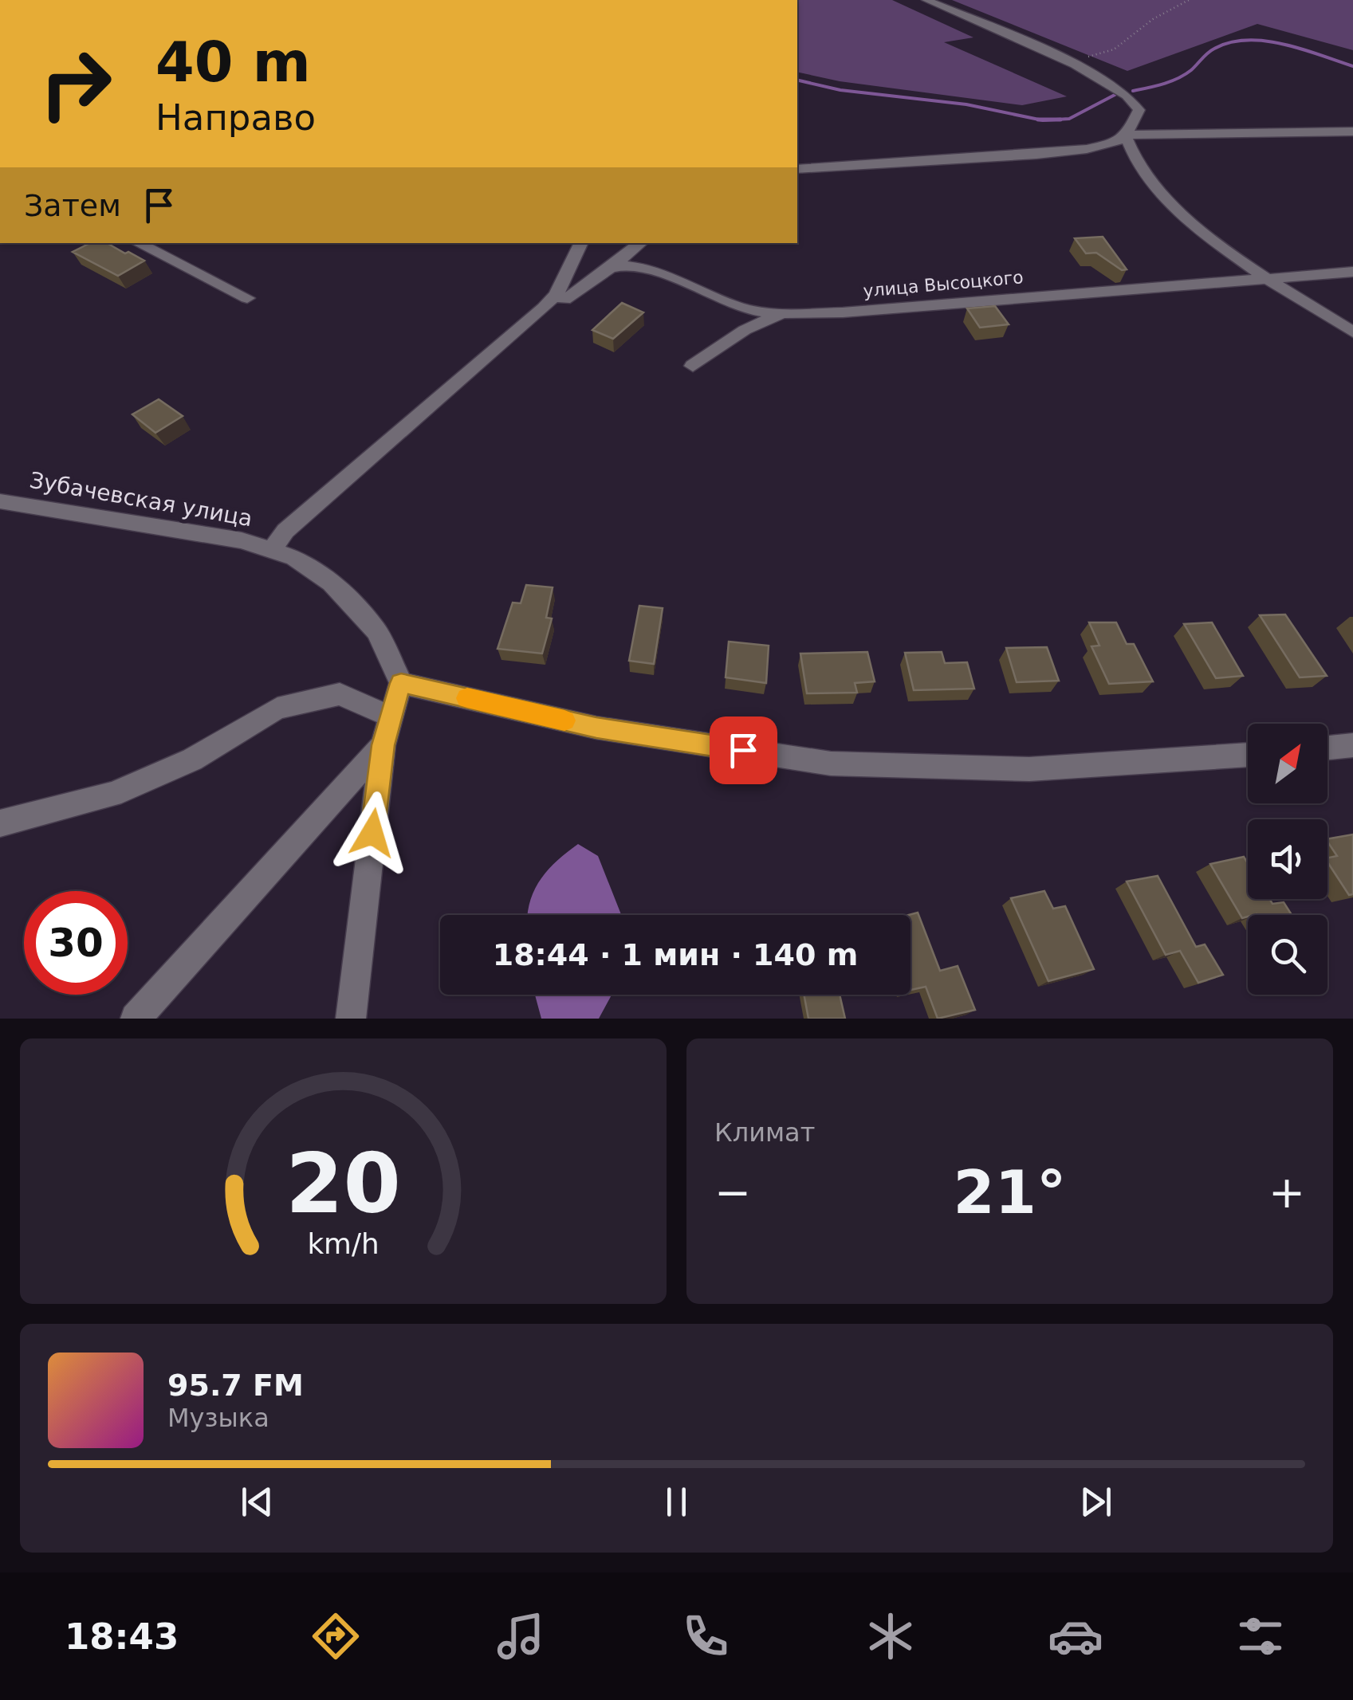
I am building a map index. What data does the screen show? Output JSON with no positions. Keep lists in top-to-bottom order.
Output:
{
  "streets": {
    "street": ["улица Высоцкого", "Зубачевская улица"]
  },
  "north": "top right",
  "page": {
    "turn": ["40 m", "Направо"],
    "then": "Затем",
    "limit": "30",
    "trip": "18:44 · 1 мин · 140 m",
    "tile": "Климат",
    "heat": ["−", "21°", "+"],
    "song": ["95.7 FM", "Музыка"],
    "tabs": "18:43",
    "gauge": ["20", "km/h"]
  }
}
